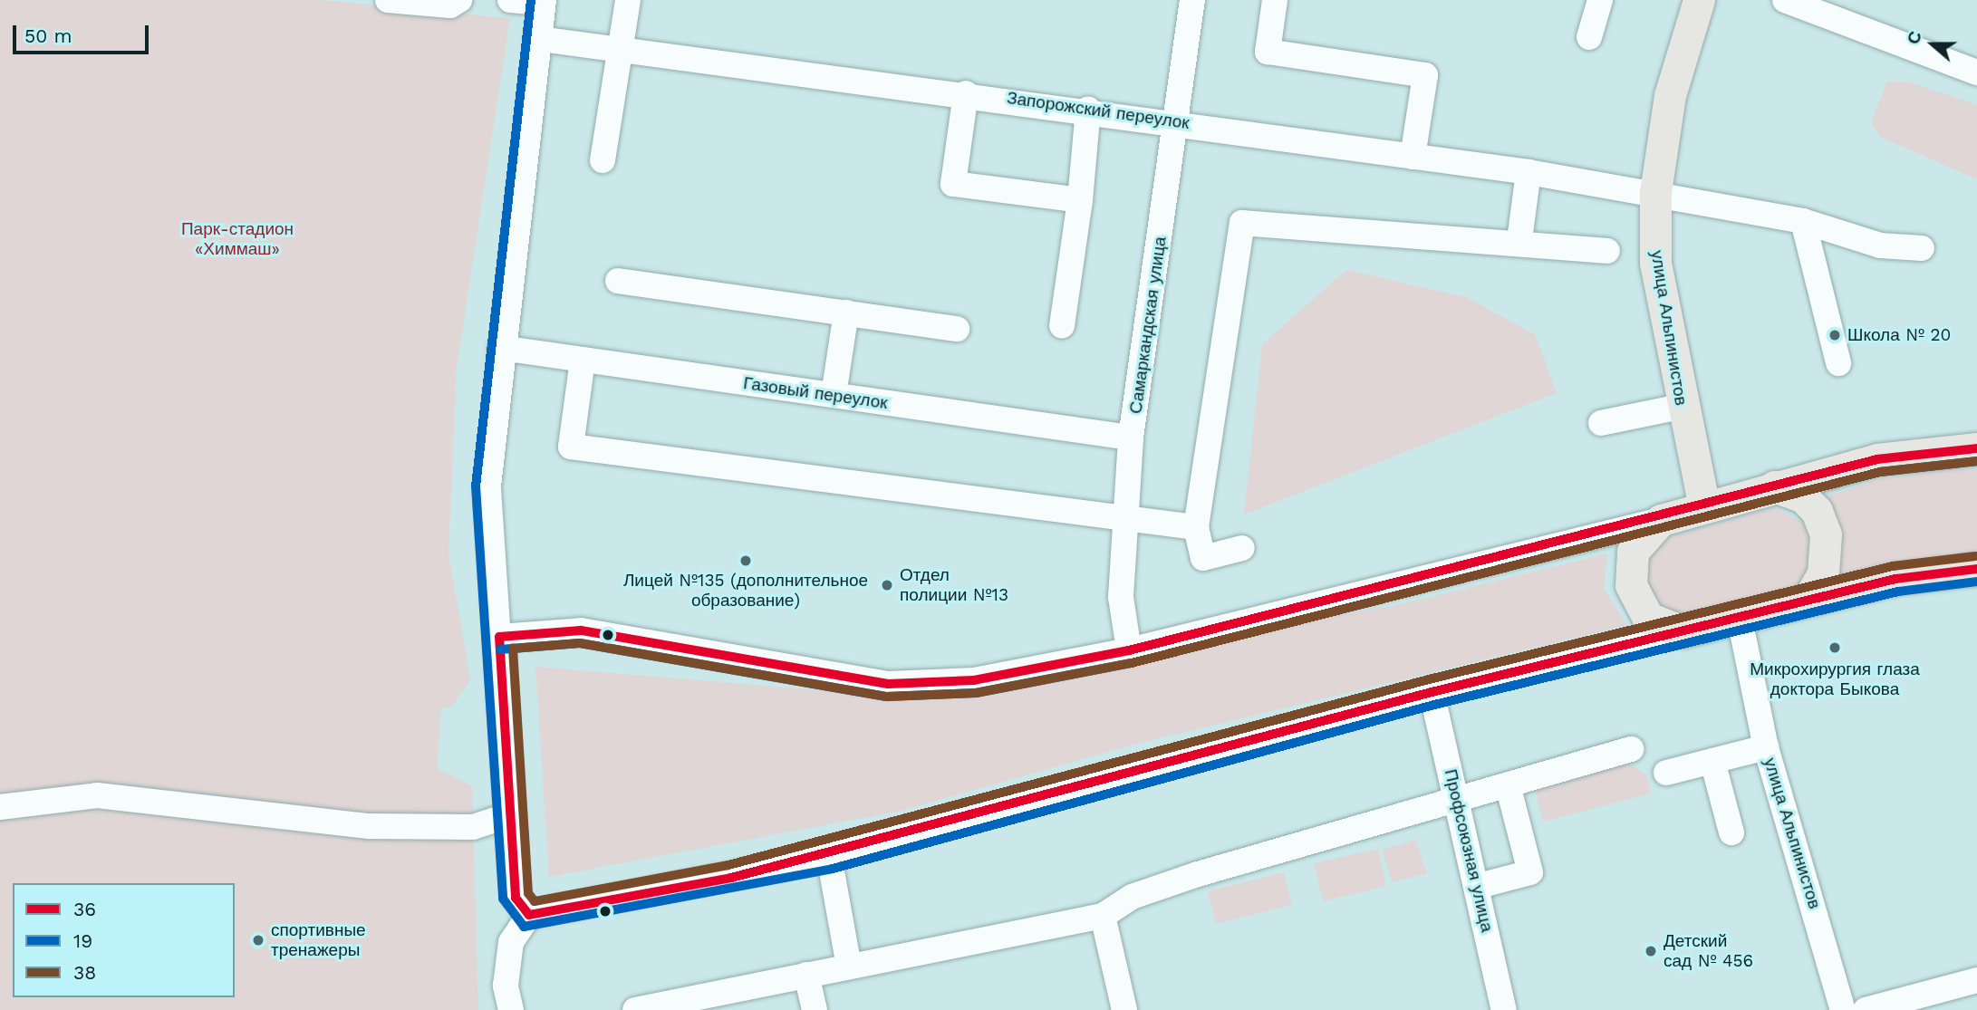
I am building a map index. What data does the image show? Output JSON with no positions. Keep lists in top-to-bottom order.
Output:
{
  "streets": {
    "main road": ["улица Альпинистов"],
    "street": [
      "Запорожский переулок",
      "Самаркандская улица",
      "Газовый переулок",
      "Профсоюзная улица"
    ]
  },
  "crossings": [
    ["Запорожский переулок", "Самаркандская улица"],
    ["Запорожский переулок", "улица Альпинистов"],
    ["Самаркандская улица", "Газовый переулок"]
  ],
  "parks": ["Парк-стадион «Химмаш»"],
  "places": [
    "Школа № 20",
    "Лицей №135 (дополнительное образование)",
    "Отдел полиции №13",
    "Микрохирургия глаза доктора Быкова",
    "спортивные тренажеры",
    "Детский сад № 456"
  ],
  "lines": ["transit line 19", "transit line 36", "transit line 38"],
  "legend": ["36", "19", "38"],
  "scale_bar": "50 m",
  "north": "left"
}
